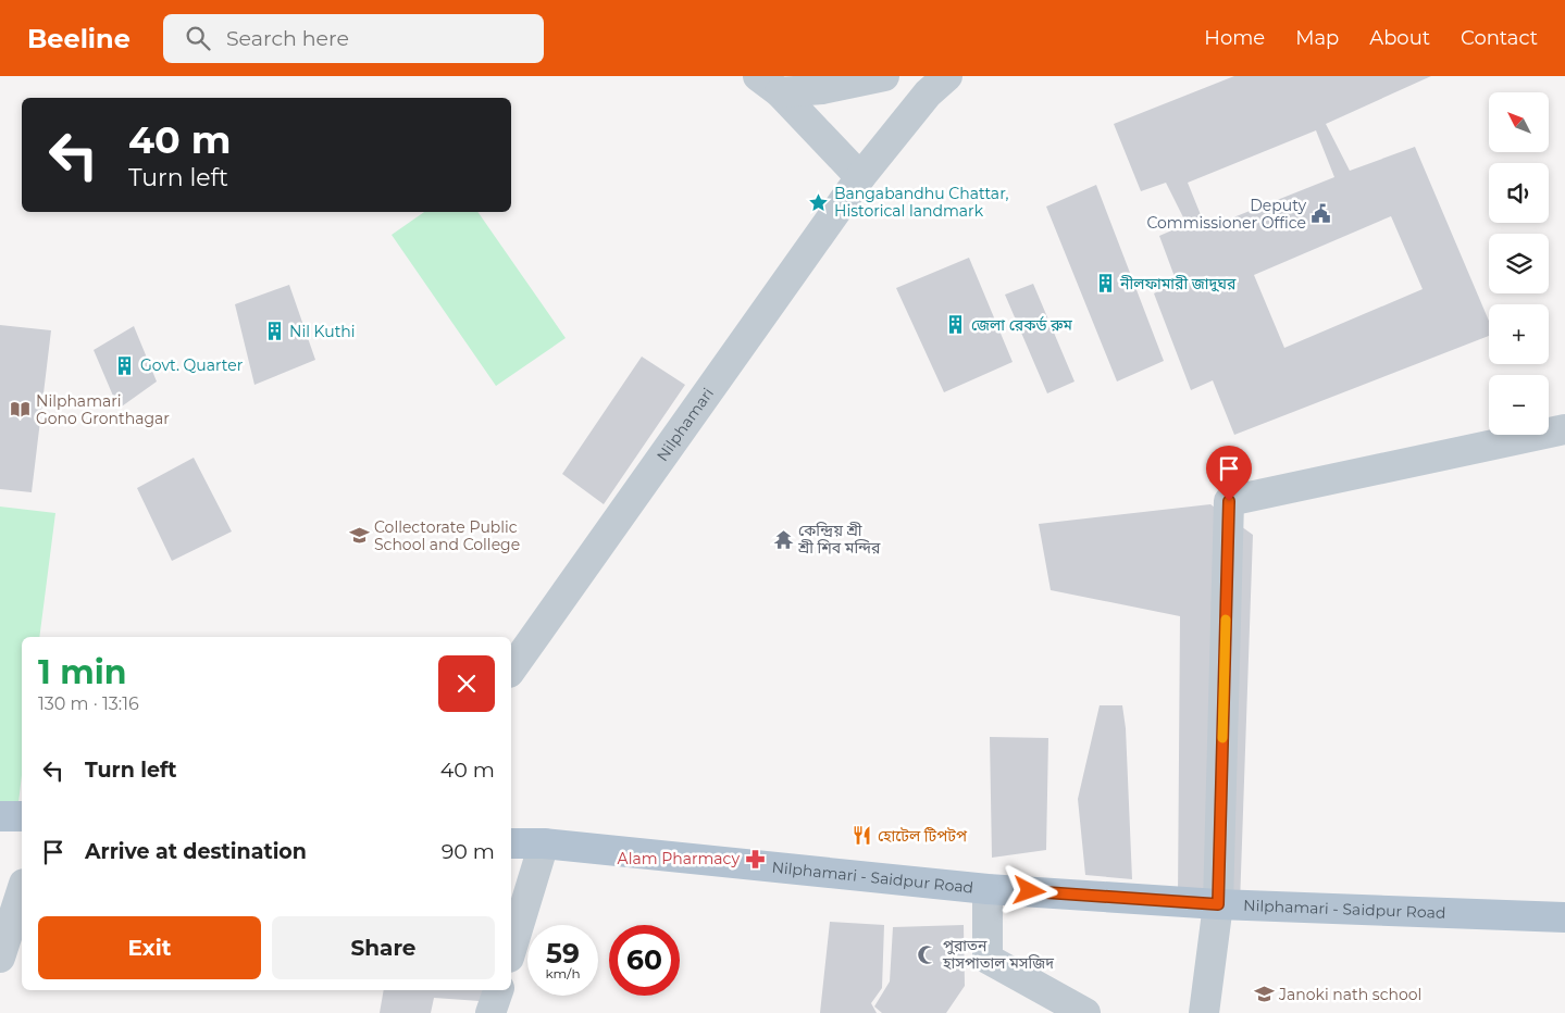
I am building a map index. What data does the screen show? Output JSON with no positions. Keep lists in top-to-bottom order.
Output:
{
  "streets": {
    "main road": ["Nilphamari - Saidpur Road"],
    "street": ["Nilphamari"]
  },
  "places": {
    "place": ["Bangabandhu Chattar, Historical landmark"],
    "public building": ["Deputy Commissioner Office"],
    "building": [
      "নীলফামারী জাদুঘর",
      "জেলা রেকর্ড রুম",
      "Nil Kuthi",
      "Govt. Quarter"
    ],
    "library": ["Nilphamari Gono Gronthagar"],
    "school or university": ["Collectorate Public School and College", "Janoki nath school"],
    "temple": ["কেন্দ্রিয় শ্রী শ্রী শিব মন্দির"],
    "restaurant": ["হোটেল টিপটপ"],
    "pharmacy": ["Alam Pharmacy"],
    "mosque": ["পুরাতন হাসপাতাল মসজিদ"]
  },
  "north": "top left",
  "page": {
    "header": "Beeline",
    "search": "Search here",
    "nav": [
      "Home",
      "Map",
      "About",
      "Contact"
    ],
    "map_buttons": ["+", "−"],
    "turn": ["40 m", "Turn left"],
    "heading": ["1 min", "130 m · 13:16"],
    "list": [
      {
        "name": "Turn left",
        "value": "40 m"
      },
      {
        "name": "Arrive at destination",
        "value": "90 m"
      }
    ],
    "buttons": ["Exit", "Share"],
    "speed": "59 km/h",
    "limit": "60"
  }
}
